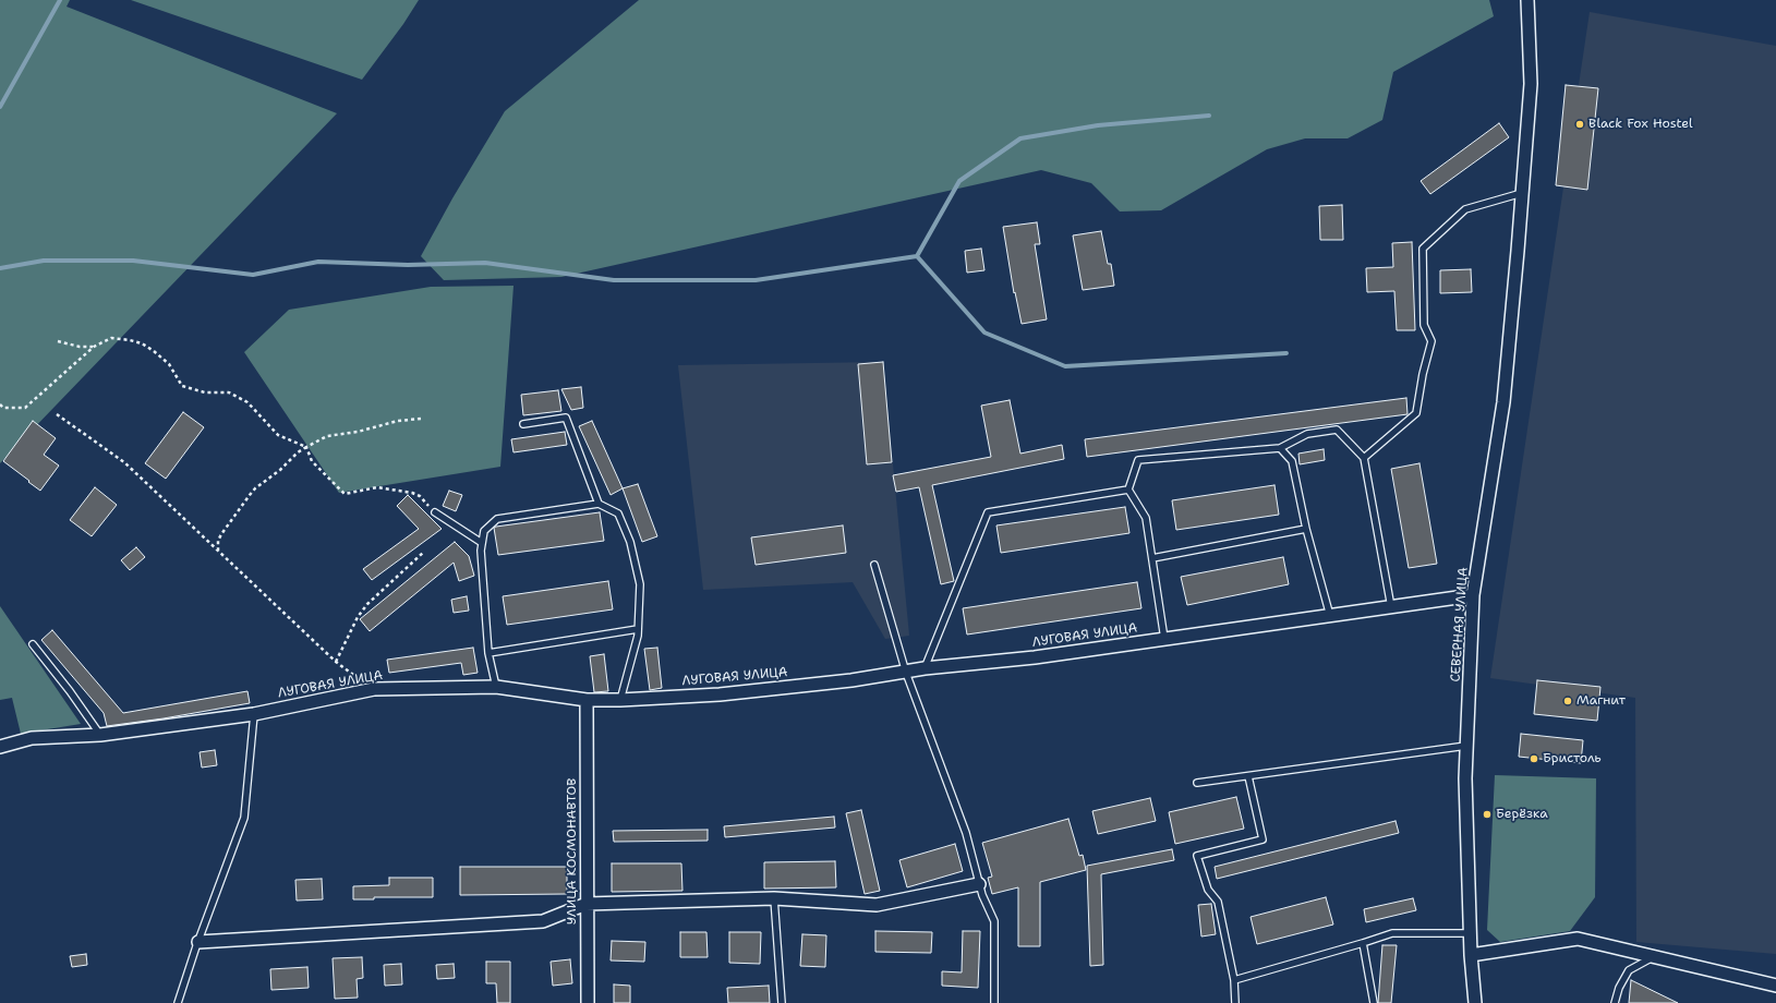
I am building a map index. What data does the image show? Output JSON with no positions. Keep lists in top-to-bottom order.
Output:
{
  "streets": {
    "street": ["СЕВЕРНАЯ УЛИЦА", "ЛУГОВАЯ УЛИЦА", "УЛИЦА КОСМОНАВТОВ"]
  },
  "crossings": [
    ["СЕВЕРНАЯ УЛИЦА", "ЛУГОВАЯ УЛИЦА"],
    ["ЛУГОВАЯ УЛИЦА", "УЛИЦА КОСМОНАВТОВ"]
  ],
  "places": [
    "Black Fox Hostel",
    "Магнит",
    "Бристоль",
    "Берёзка"
  ]
}
